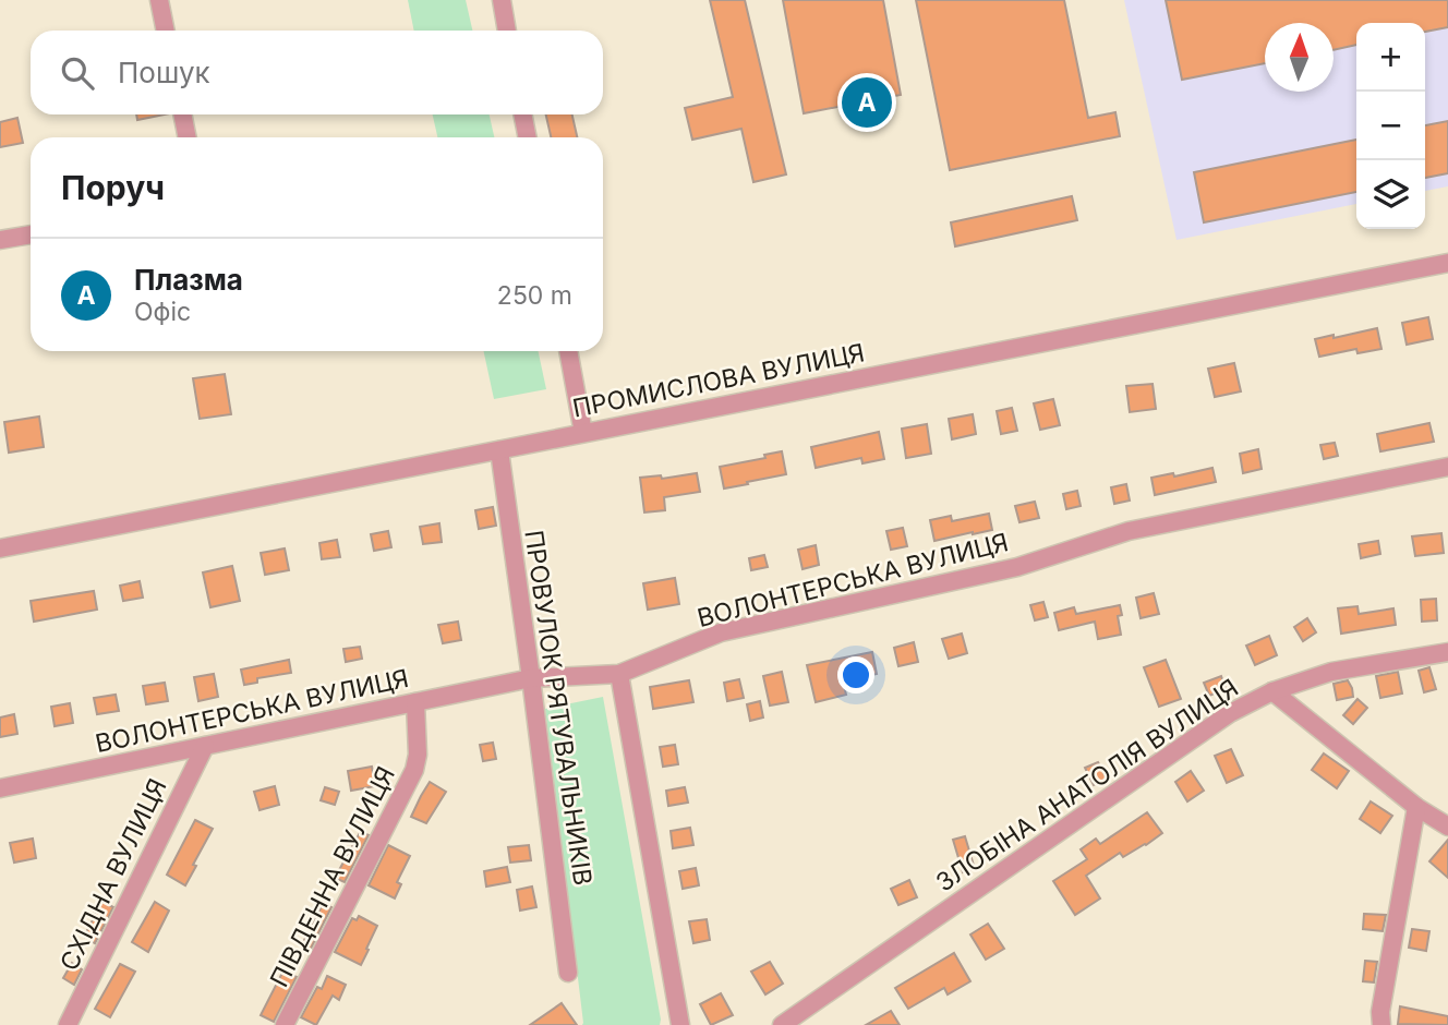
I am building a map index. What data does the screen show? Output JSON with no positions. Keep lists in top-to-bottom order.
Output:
{
  "streets": {
    "street": [
      "ПРОМИСЛОВА ВУЛИЦЯ",
      "ВОЛОНТЕРСЬКА ВУЛИЦЯ",
      "ПРОВУЛОК РЯТУВАЛЬНИКІВ",
      "ЗЛОБІНА АНАТОЛІЯ ВУЛИЦЯ",
      "СХІДНА ВУЛИЦЯ",
      "ПІВДЕННА ВУЛИЦЯ"
    ]
  },
  "crossings": [
    ["ПРОМИСЛОВА ВУЛИЦЯ", "ПРОВУЛОК РЯТУВАЛЬНИКІВ"],
    ["ВОЛОНТЕРСЬКА ВУЛИЦЯ", "ПРОВУЛОК РЯТУВАЛЬНИКІВ"],
    ["ВОЛОНТЕРСЬКА ВУЛИЦЯ", "СХІДНА ВУЛИЦЯ"],
    ["ВОЛОНТЕРСЬКА ВУЛИЦЯ", "ПІВДЕННА ВУЛИЦЯ"]
  ],
  "north": "top",
  "page": {
    "map_buttons": ["+", "−"],
    "search": "Пошук",
    "pins": "A",
    "heading": "Поруч",
    "list": [
      {
        "mark": "A",
        "name": "Плазма",
        "note": "Офіс",
        "value": "250 m"
      }
    ]
  }
}
